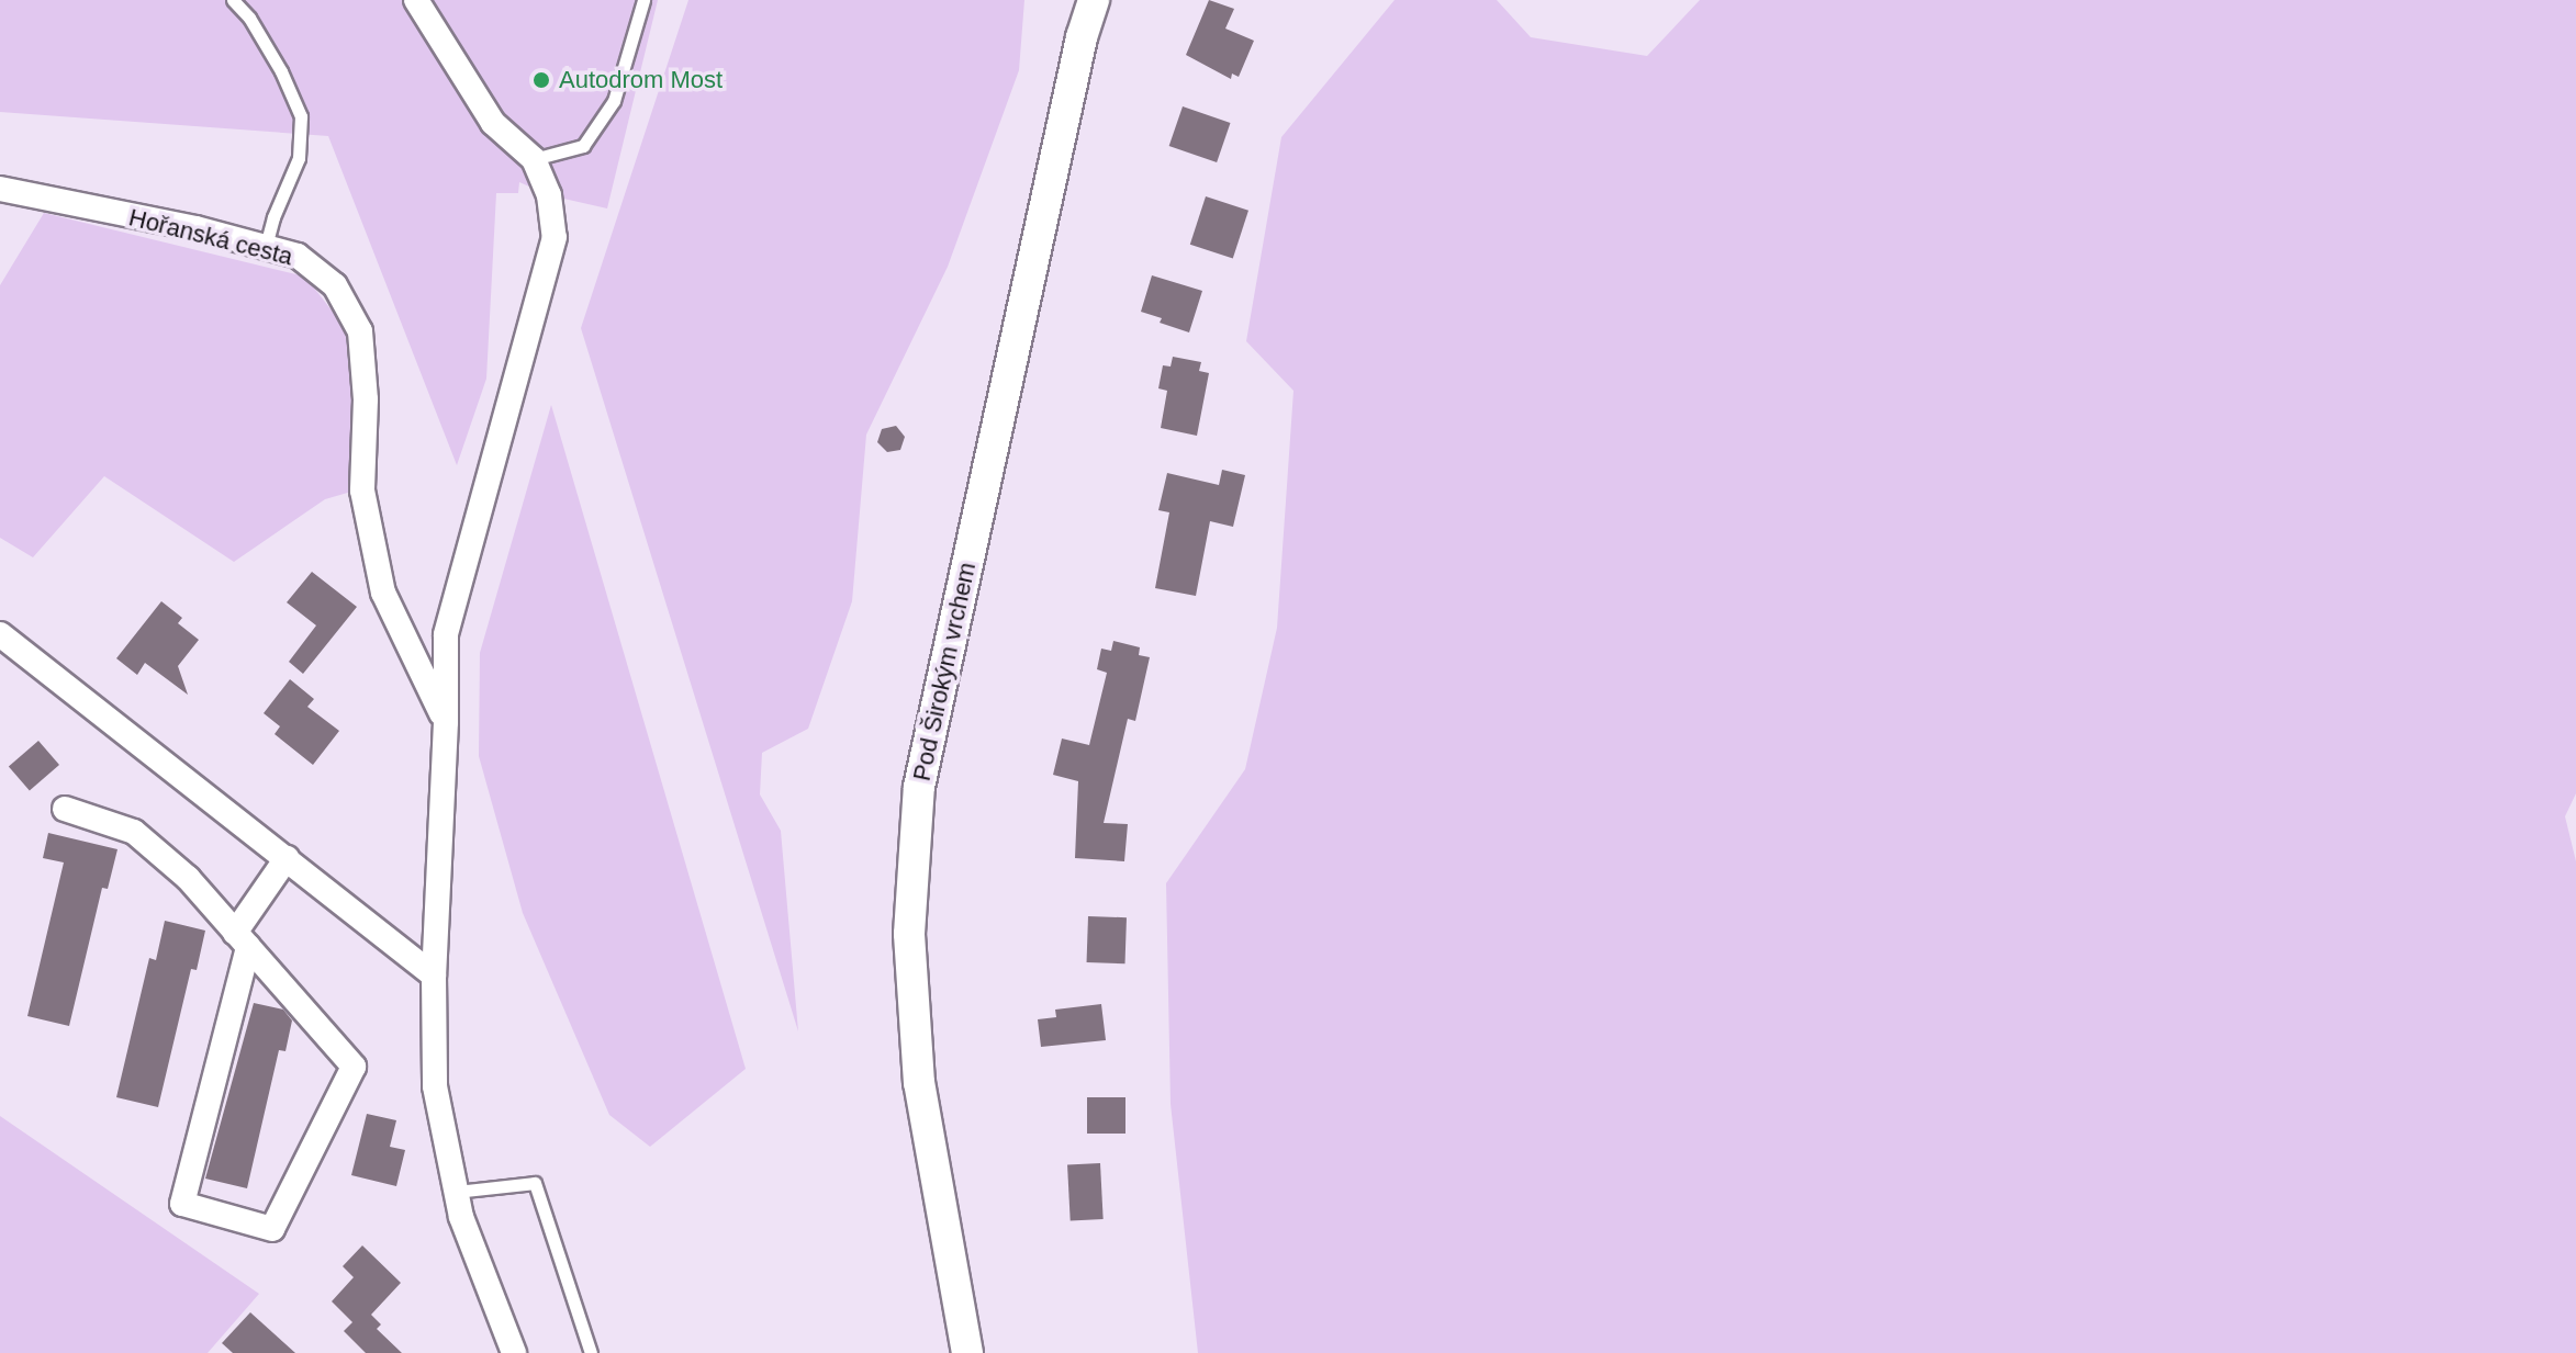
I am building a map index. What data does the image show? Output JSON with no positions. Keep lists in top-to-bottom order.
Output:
{
  "streets": {
    "street": ["Hořanská cesta", "Pod Širokým vrchem"]
  },
  "places": ["Autodrom Most"]
}
